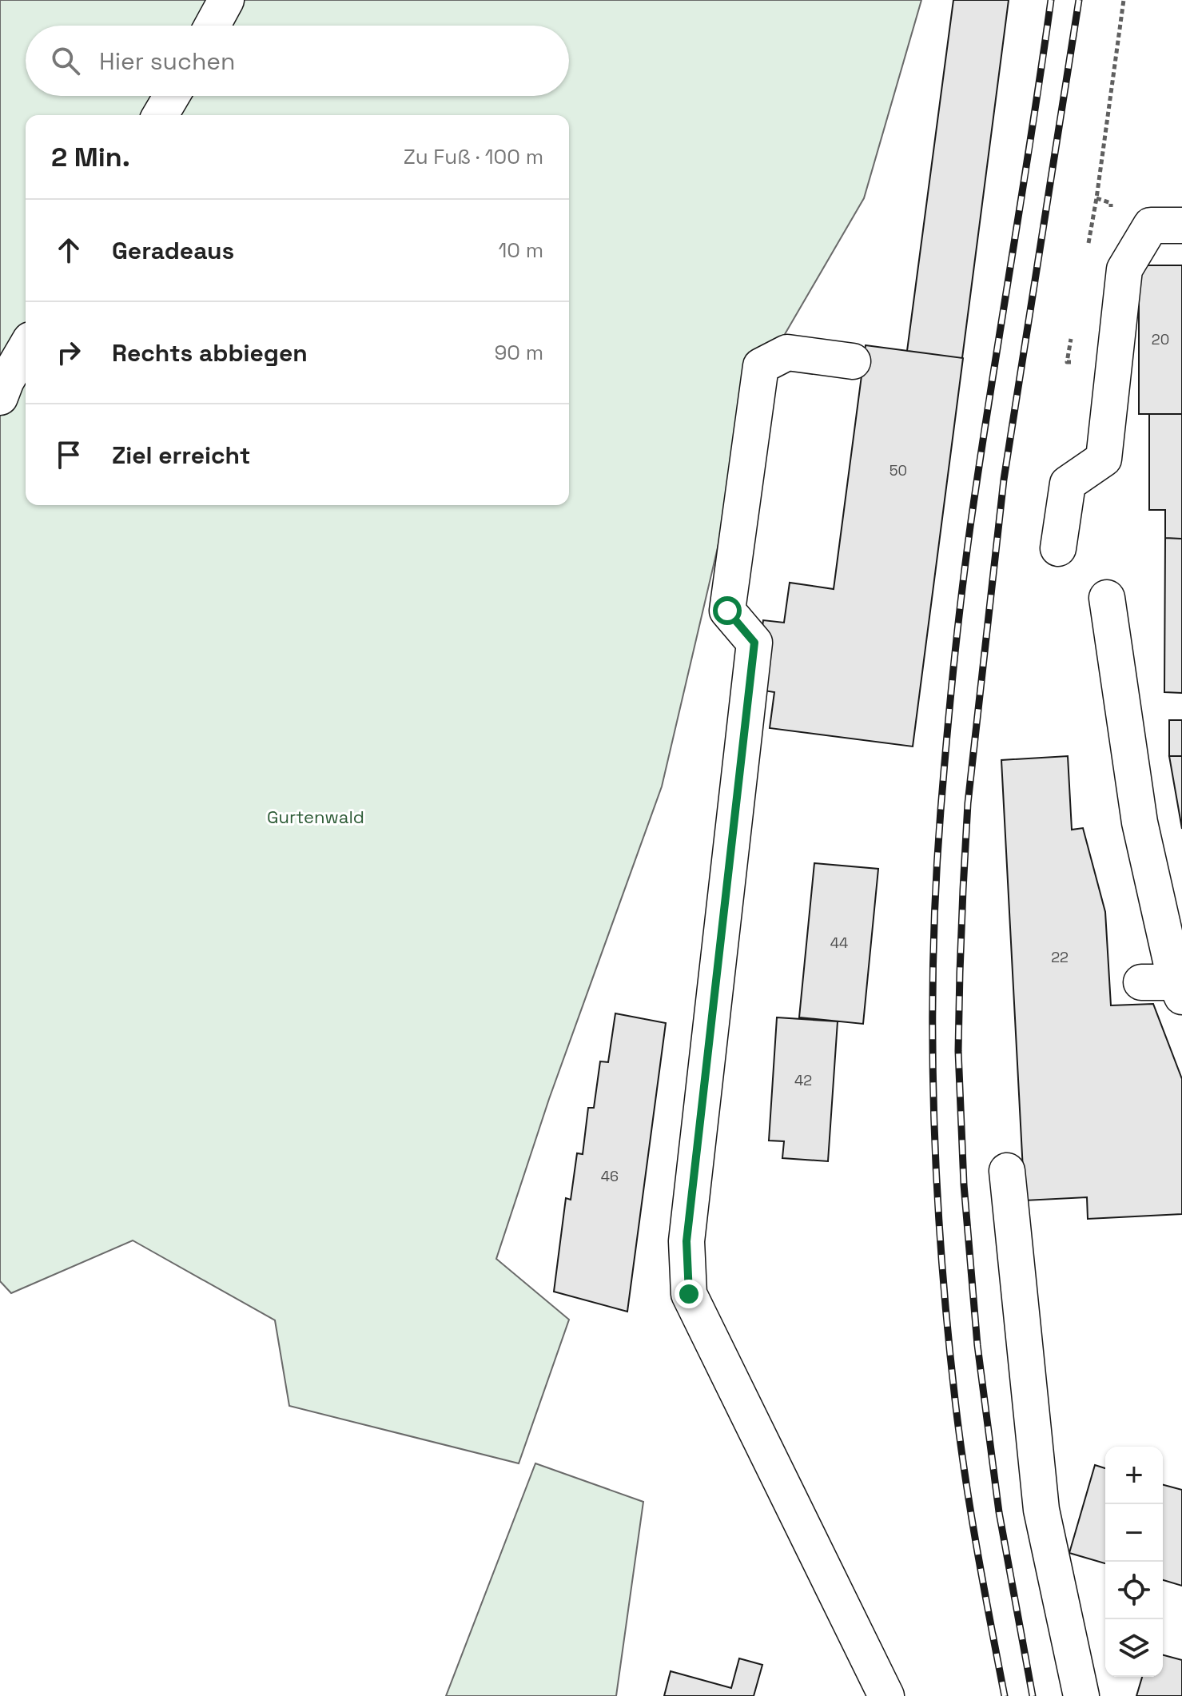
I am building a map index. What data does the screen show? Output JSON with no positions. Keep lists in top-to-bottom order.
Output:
{
  "parks": ["Gurtenwald"],
  "house_numbers": [
    "20",
    "50",
    "44",
    "22",
    "42",
    "46"
  ],
  "page": {
    "search": "Hier suchen",
    "heading": ["2 Min.", "Zu Fuß · 100 m"],
    "list": [
      ["Geradeaus", "10 m"],
      ["Rechts abbiegen", "90 m"],
      "Ziel erreicht"
    ],
    "map_buttons": ["+", "−"]
  }
}
